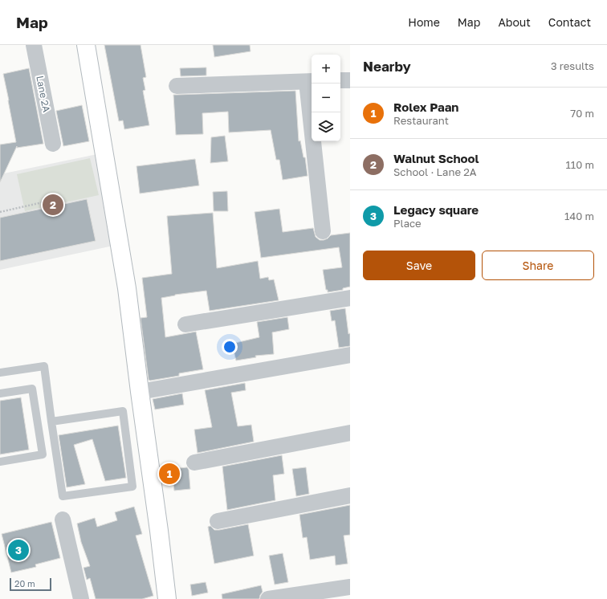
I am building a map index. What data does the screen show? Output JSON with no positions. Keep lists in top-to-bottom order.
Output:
{
  "streets": {
    "street": ["Lane 2A"]
  },
  "scale_bar": "20 m",
  "page": {
    "header": "Map",
    "nav": [
      "Home",
      "Map",
      "About",
      "Contact"
    ],
    "heading": ["Nearby", "3 results"],
    "map_buttons": ["+", "−"],
    "list": [
      {
        "mark": "1",
        "name": "Rolex Paan",
        "note": "Restaurant",
        "value": "70 m"
      },
      {
        "mark": "2",
        "name": "Walnut School",
        "note": "School · Lane 2A",
        "value": "110 m"
      },
      {
        "mark": "3",
        "name": "Legacy square",
        "note": "Place",
        "value": "140 m"
      }
    ],
    "pins": ["2", "1", "3"],
    "buttons": ["Save", "Share"],
    "scale": "20 m"
  }
}
